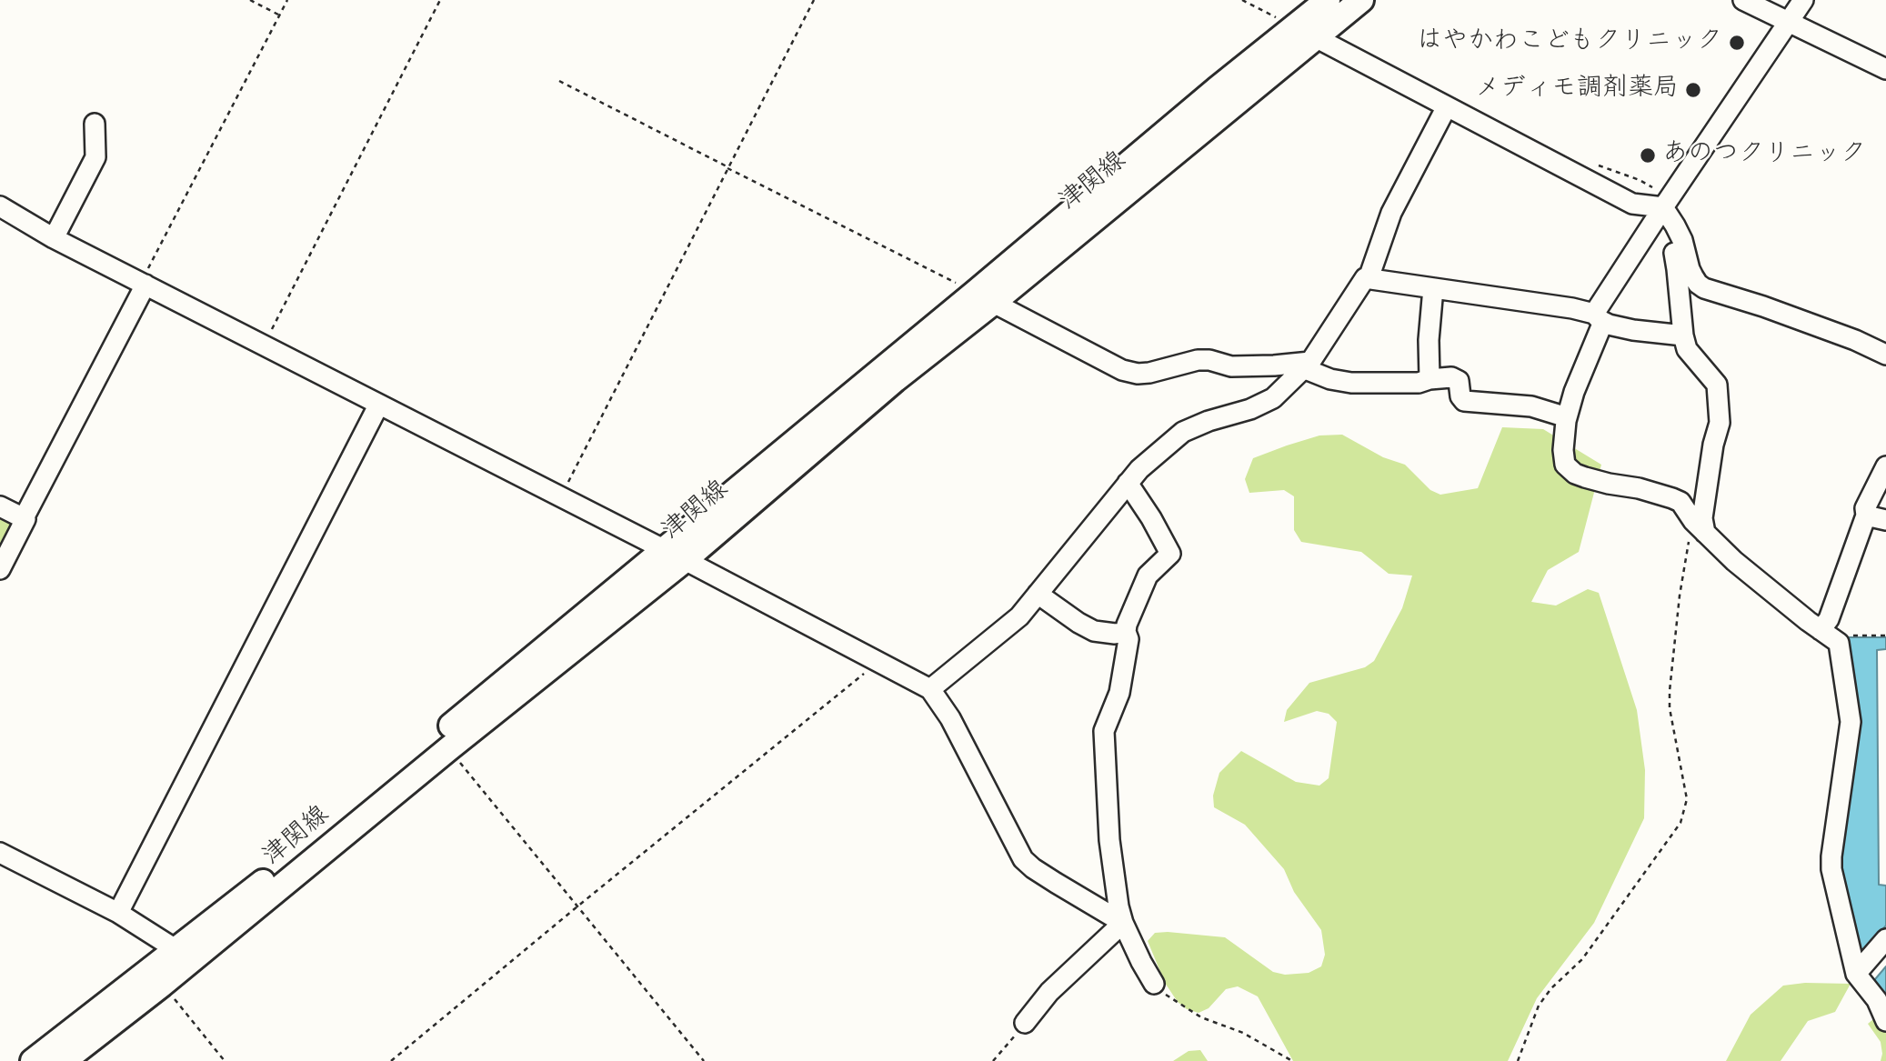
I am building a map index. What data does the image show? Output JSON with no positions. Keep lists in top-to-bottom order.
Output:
{
  "streets": {
    "main road": ["津関線"]
  },
  "places": ["はやかわこどもクリニック", "メディモ調剤薬局", "あのつクリニック"]
}
